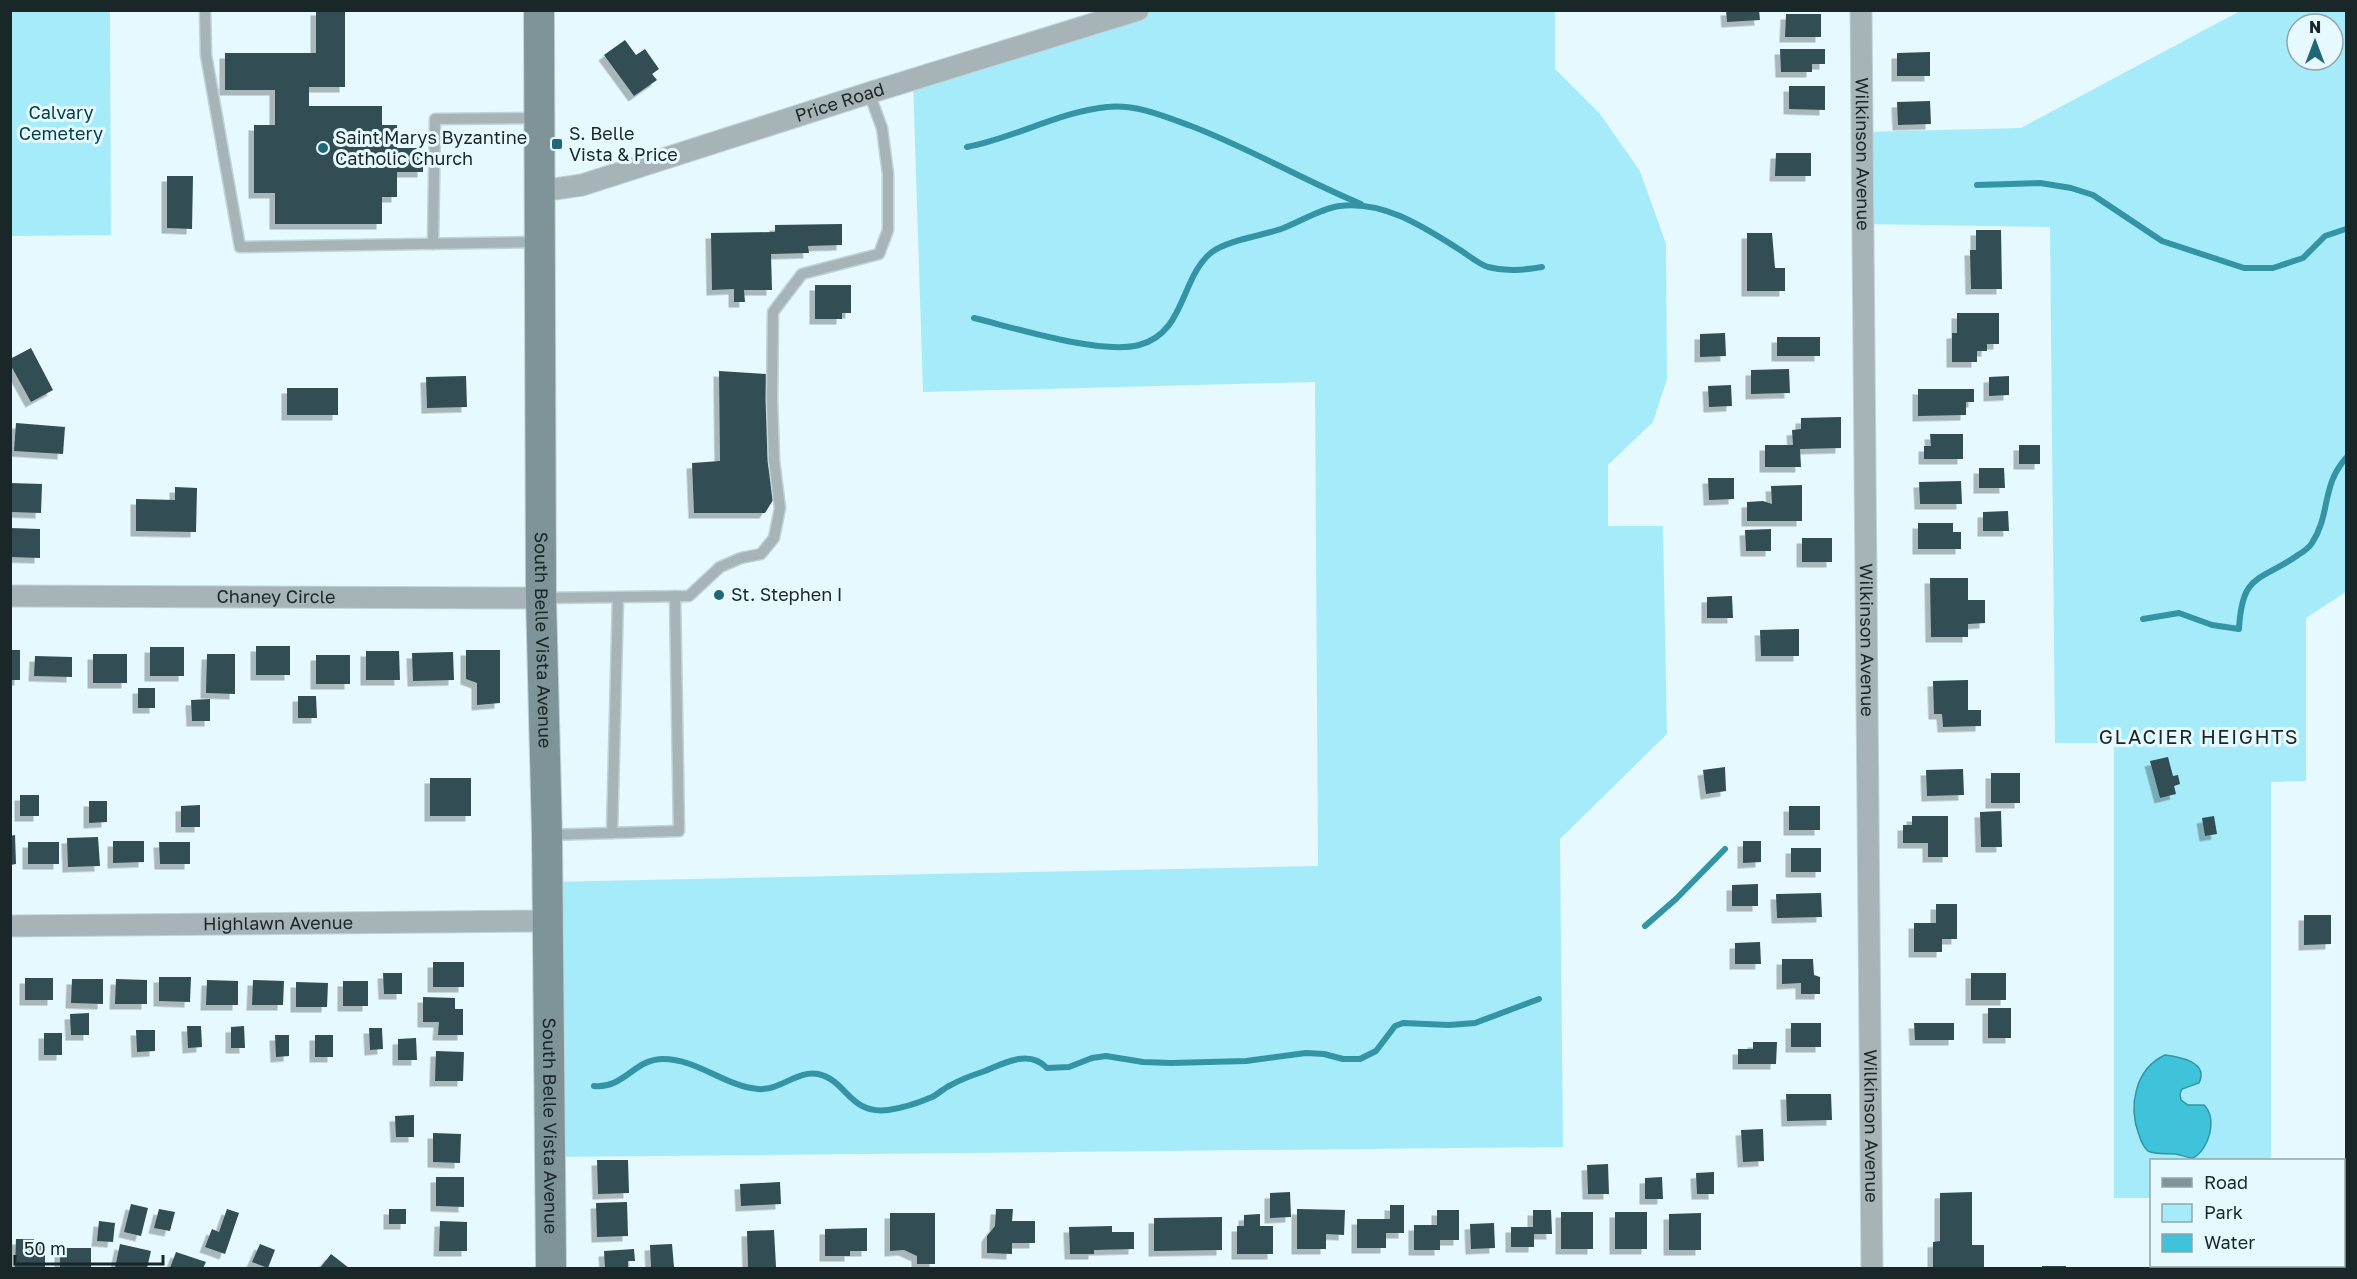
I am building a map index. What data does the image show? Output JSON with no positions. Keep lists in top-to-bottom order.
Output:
{
  "streets": {
    "street": [
      "Price Road",
      "Wilkinson Avenue",
      "Chaney Circle",
      "South Belle Vista Avenue",
      "Highlawn Avenue"
    ]
  },
  "crossings": [
    ["Price Road", "South Belle Vista Avenue"],
    ["Chaney Circle", "South Belle Vista Avenue"],
    ["South Belle Vista Avenue", "Highlawn Avenue"]
  ],
  "districts": ["GLACIER HEIGHTS"],
  "parks": ["Calvary Cemetery"],
  "places": {
    "transit": ["S. Belle Vista & Price"],
    "other": ["Saint Marys Byzantine Catholic Church", "St. Stephen I"]
  },
  "legend": ["Road", "Park", "Water"],
  "scale_bar": "50 m",
  "north": "top"
}
